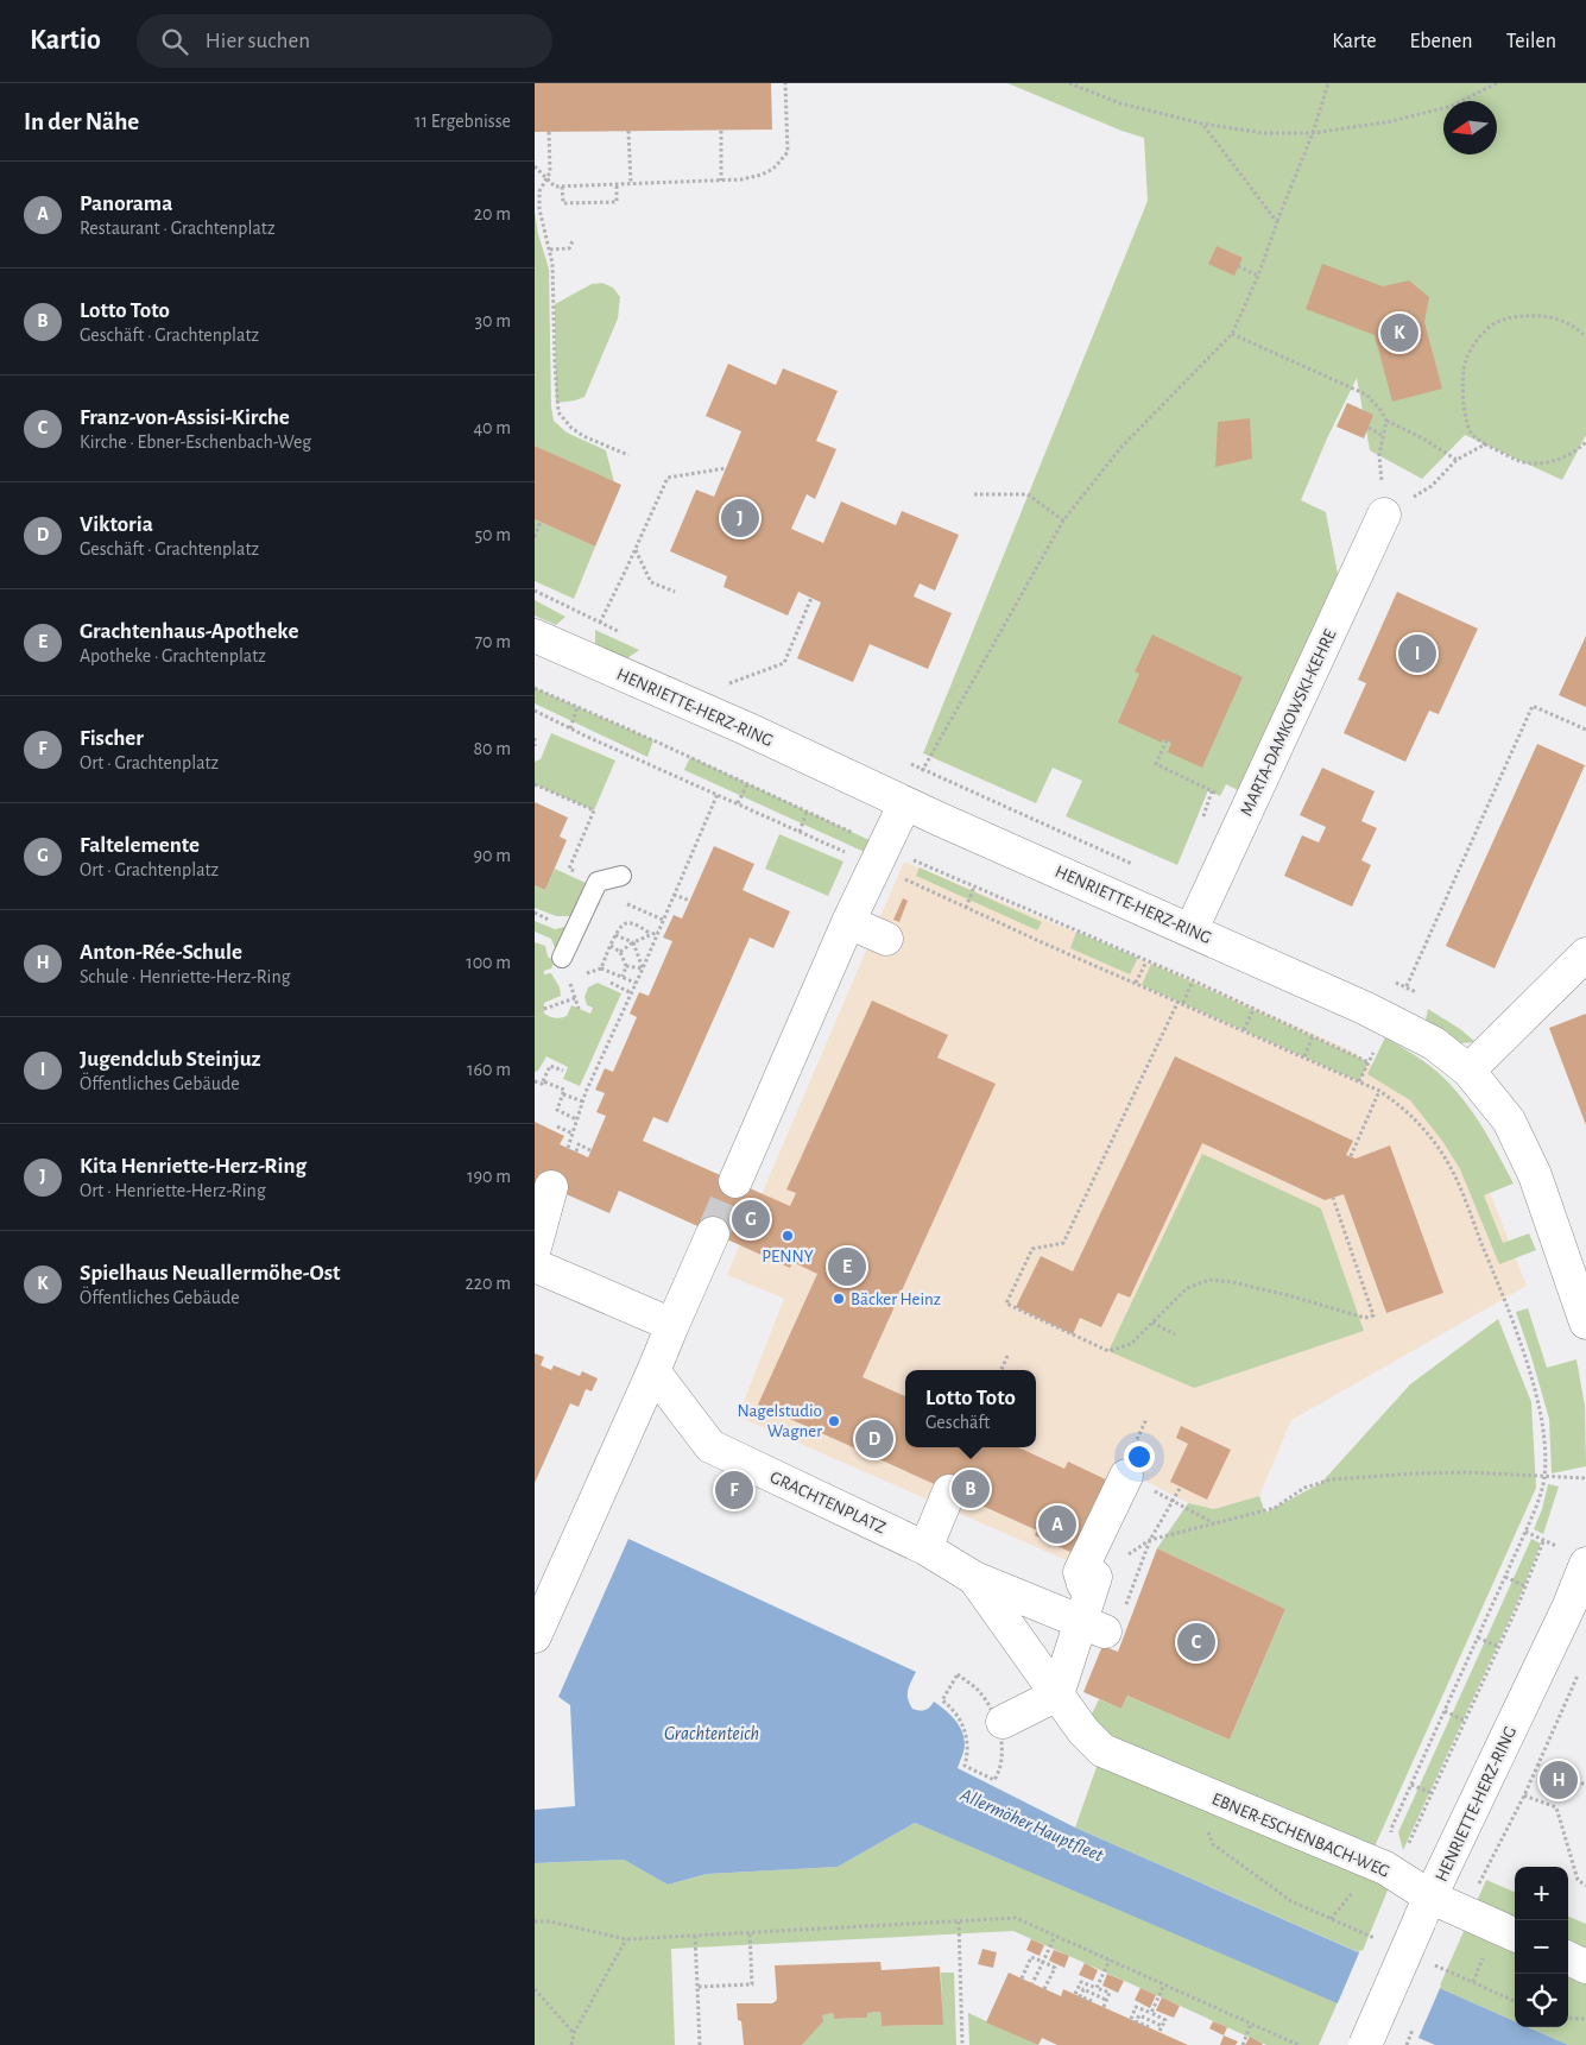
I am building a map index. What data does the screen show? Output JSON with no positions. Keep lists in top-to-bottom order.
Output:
{
  "streets": {
    "street": [
      "HENRIETTE-HERZ-RING",
      "MARTA-DAMKOWSKI-KEHRE",
      "GRACHTENPLATZ",
      "EBNER-ESCHENBACH-WEG"
    ]
  },
  "crossings": [
    ["HENRIETTE-HERZ-RING", "MARTA-DAMKOWSKI-KEHRE"],
    ["HENRIETTE-HERZ-RING", "EBNER-ESCHENBACH-WEG"],
    ["GRACHTENPLATZ", "EBNER-ESCHENBACH-WEG"]
  ],
  "water": ["Grachtenteich", "Allermöher Hauptfleet"],
  "places": ["PENNY", "Bäcker Heinz", "Nagelstudio Wagner"],
  "north": "left",
  "page": {
    "header": "Kartio",
    "search": "Hier suchen",
    "nav": ["Karte", "Ebenen", "Teilen"],
    "heading": ["In der Nähe", "11 Ergebnisse"],
    "list": [
      {
        "mark": "A",
        "name": "Panorama",
        "note": "Restaurant · Grachtenplatz",
        "value": "20 m"
      },
      {
        "mark": "B",
        "name": "Lotto Toto",
        "note": "Geschäft · Grachtenplatz",
        "value": "30 m"
      },
      {
        "mark": "C",
        "name": "Franz-von-Assisi-Kirche",
        "note": "Kirche · Ebner-Eschenbach-Weg",
        "value": "40 m"
      },
      {
        "mark": "D",
        "name": "Viktoria",
        "note": "Geschäft · Grachtenplatz",
        "value": "50 m"
      },
      {
        "mark": "E",
        "name": "Grachtenhaus-Apotheke",
        "note": "Apotheke · Grachtenplatz",
        "value": "70 m"
      },
      {
        "mark": "F",
        "name": "Fischer",
        "note": "Ort · Grachtenplatz",
        "value": "80 m"
      },
      {
        "mark": "G",
        "name": "Faltelemente",
        "note": "Ort · Grachtenplatz",
        "value": "90 m"
      },
      {
        "mark": "H",
        "name": "Anton-Rée-Schule",
        "note": "Schule · Henriette-Herz-Ring",
        "value": "100 m"
      },
      {
        "mark": "I",
        "name": "Jugendclub Steinjuz",
        "note": "Öffentliches Gebäude",
        "value": "160 m"
      },
      {
        "mark": "J",
        "name": "Kita Henriette-Herz-Ring",
        "note": "Ort · Henriette-Herz-Ring",
        "value": "190 m"
      },
      {
        "mark": "K",
        "name": "Spielhaus Neuallermöhe-Ost",
        "note": "Öffentliches Gebäude",
        "value": "220 m"
      }
    ],
    "pins": [
      "K",
      "J",
      "I",
      "G",
      "E",
      "D",
      "B",
      "F",
      "A",
      "C",
      "H"
    ],
    "popup": ["Lotto Toto", "Geschäft"],
    "map_buttons": ["+", "−"]
  }
}
